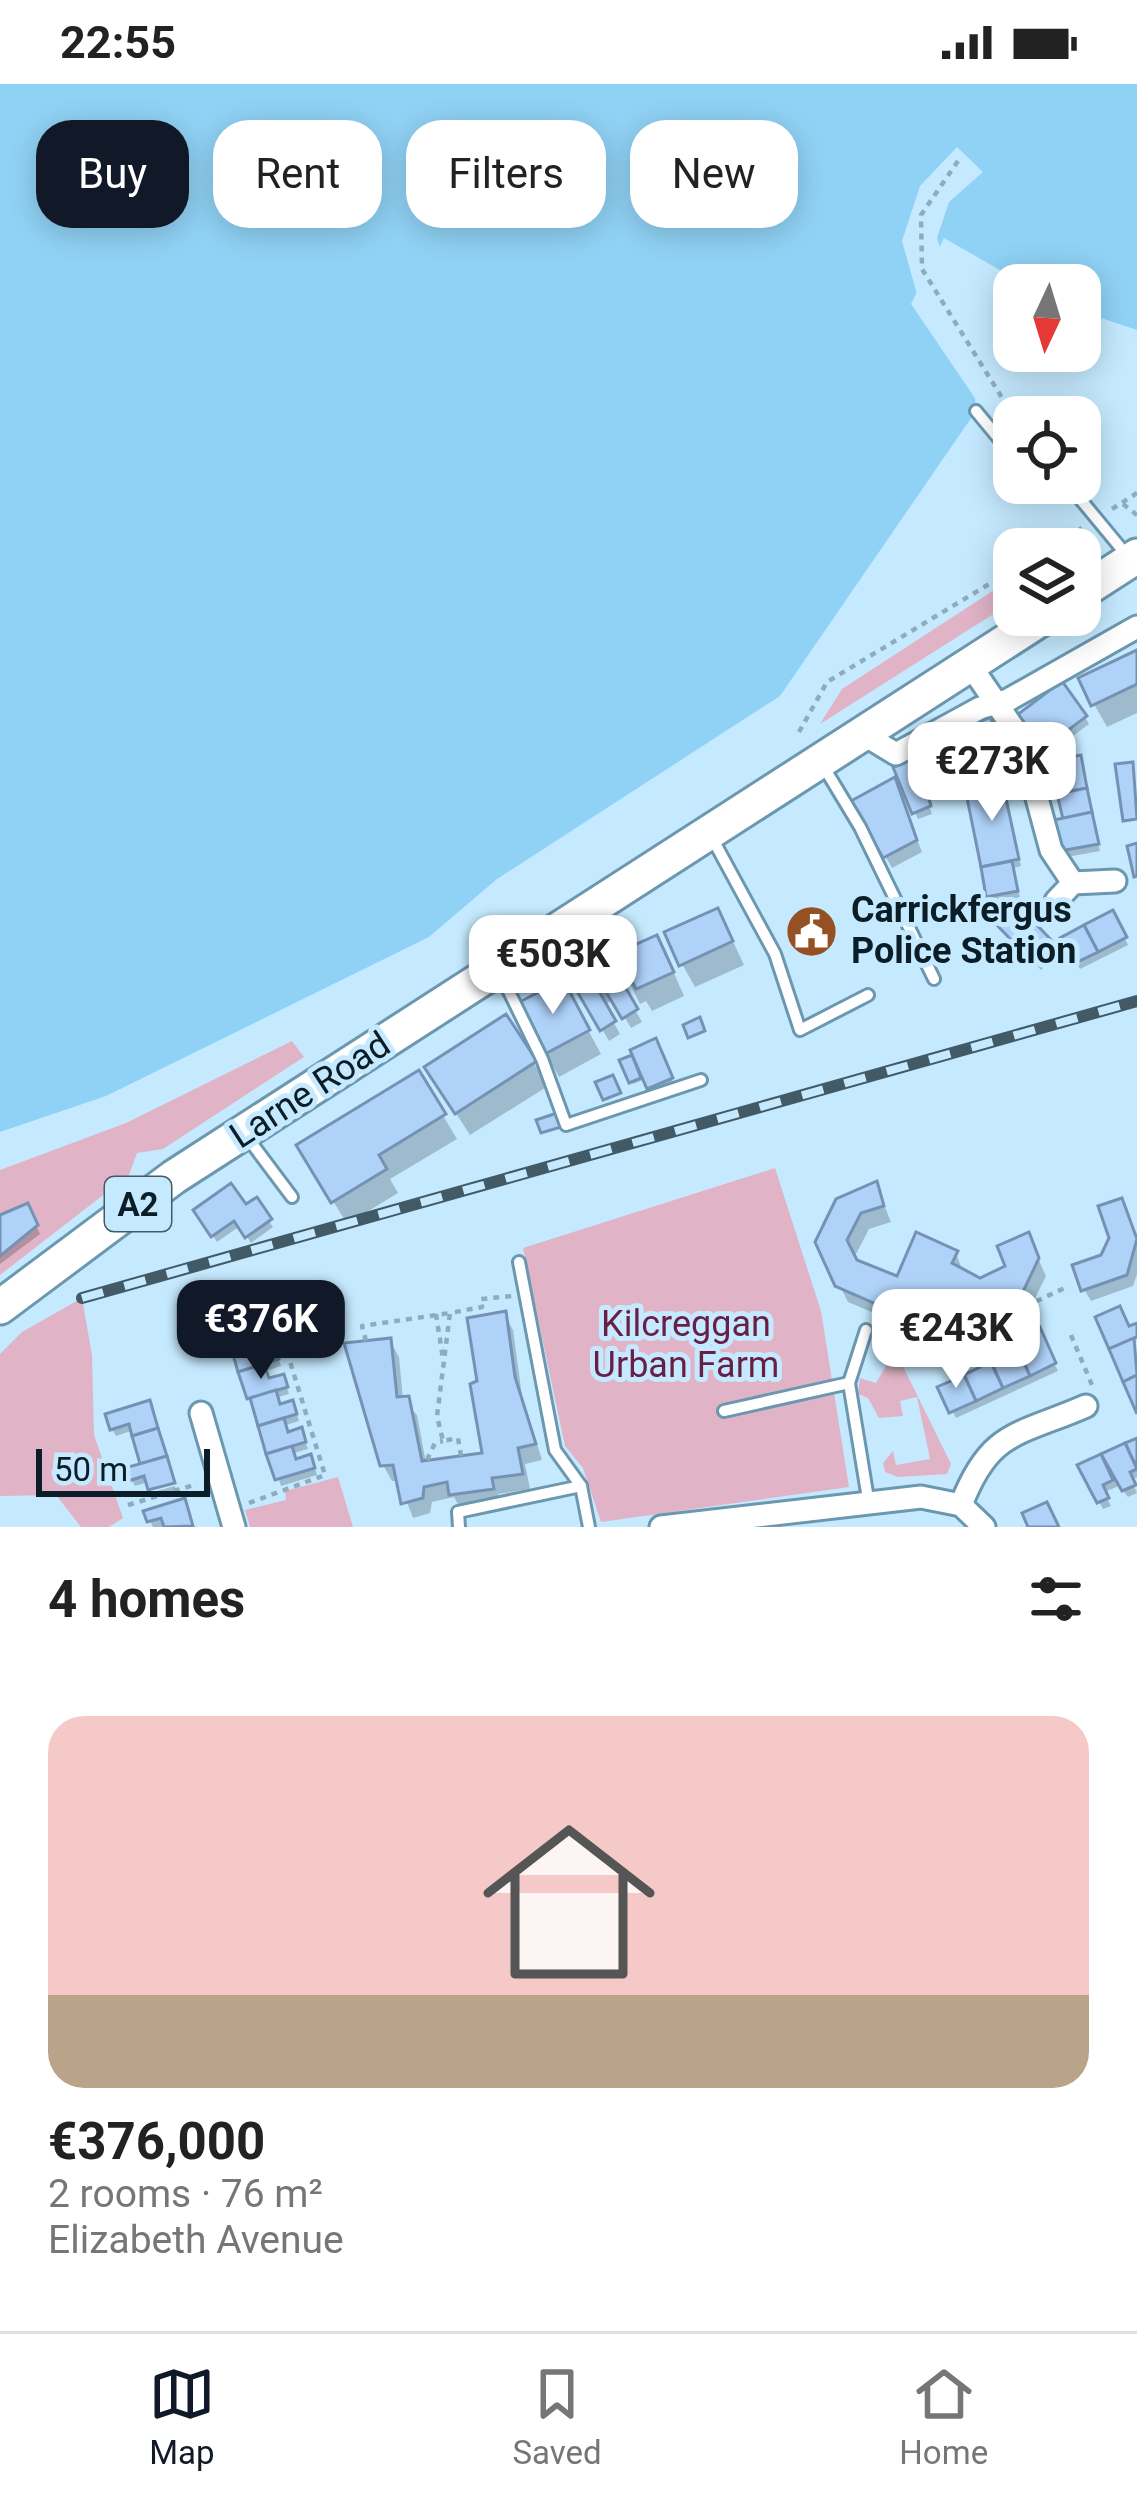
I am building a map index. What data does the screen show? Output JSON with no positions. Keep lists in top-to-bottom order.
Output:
{
  "streets": {
    "main road": ["Larne Road", "A2"]
  },
  "crossings": [
    ["Larne Road", "A2"]
  ],
  "parks": ["Kilcreggan Urban Farm"],
  "places": {
    "public building": ["Carrickfergus Police Station"]
  },
  "scale_bar": "50 m",
  "north": "bottom",
  "page": {
    "status": "22:55",
    "chip": [
      "Buy",
      "Rent",
      "Filters",
      "New"
    ],
    "price": [
      "€273K",
      "€503K",
      "€376K",
      "€243K"
    ],
    "scale": "50 m",
    "heading": "4 homes",
    "list": [
      {
        "name": "€376,000",
        "note": "2 rooms · 76 m² · Elizabeth Avenue"
      }
    ],
    "tabs": ["Map", "Saved", "Home"]
  }
}
